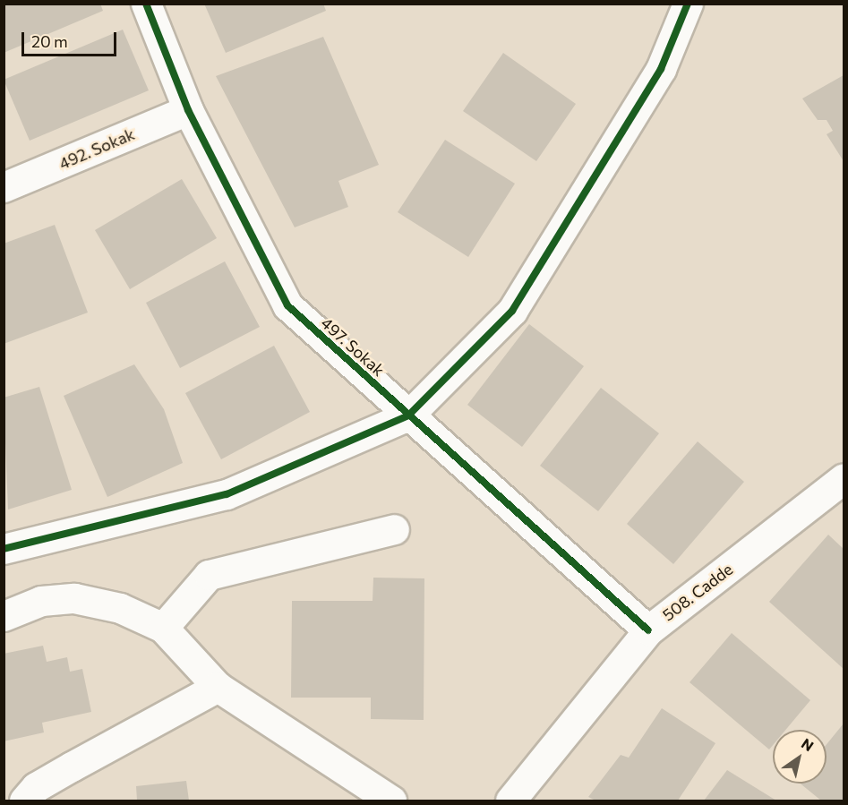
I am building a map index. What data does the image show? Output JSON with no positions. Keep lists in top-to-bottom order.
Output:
{
  "streets": {
    "street": ["492. Sokak", "497. Sokak", "508. Cadde"]
  },
  "crossings": [
    ["492. Sokak", "497. Sokak"],
    ["497. Sokak", "508. Cadde"]
  ],
  "scale_bar": "20 m",
  "north": "top right"
}
